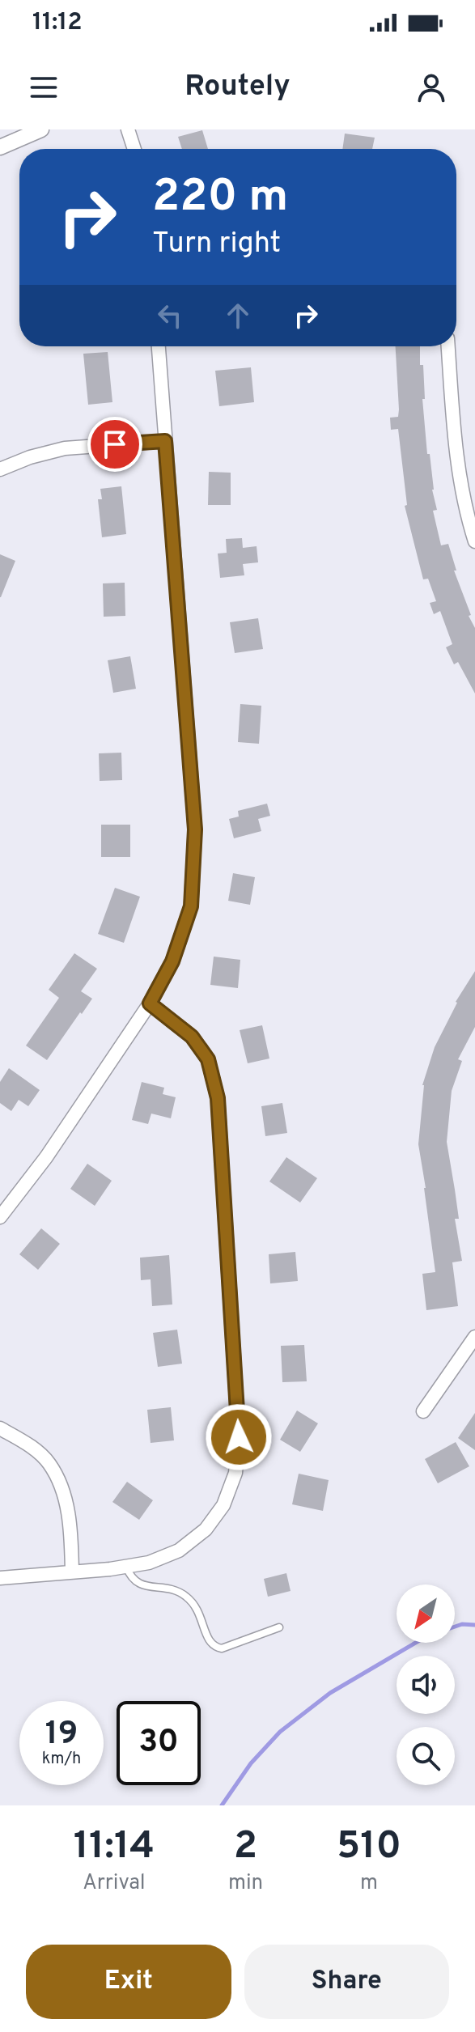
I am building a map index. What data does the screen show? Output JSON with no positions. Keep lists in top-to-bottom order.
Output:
{
  "north": "bottom left",
  "page": {
    "status": "11:12",
    "header": "Routely",
    "turn": ["220 m", "Turn right"],
    "speed": "19 km/h",
    "limit": "30",
    "eta": [
      "11:14",
      "Arrival",
      "2",
      "min",
      "510",
      "m"
    ],
    "buttons": ["Exit", "Share"]
  }
}
